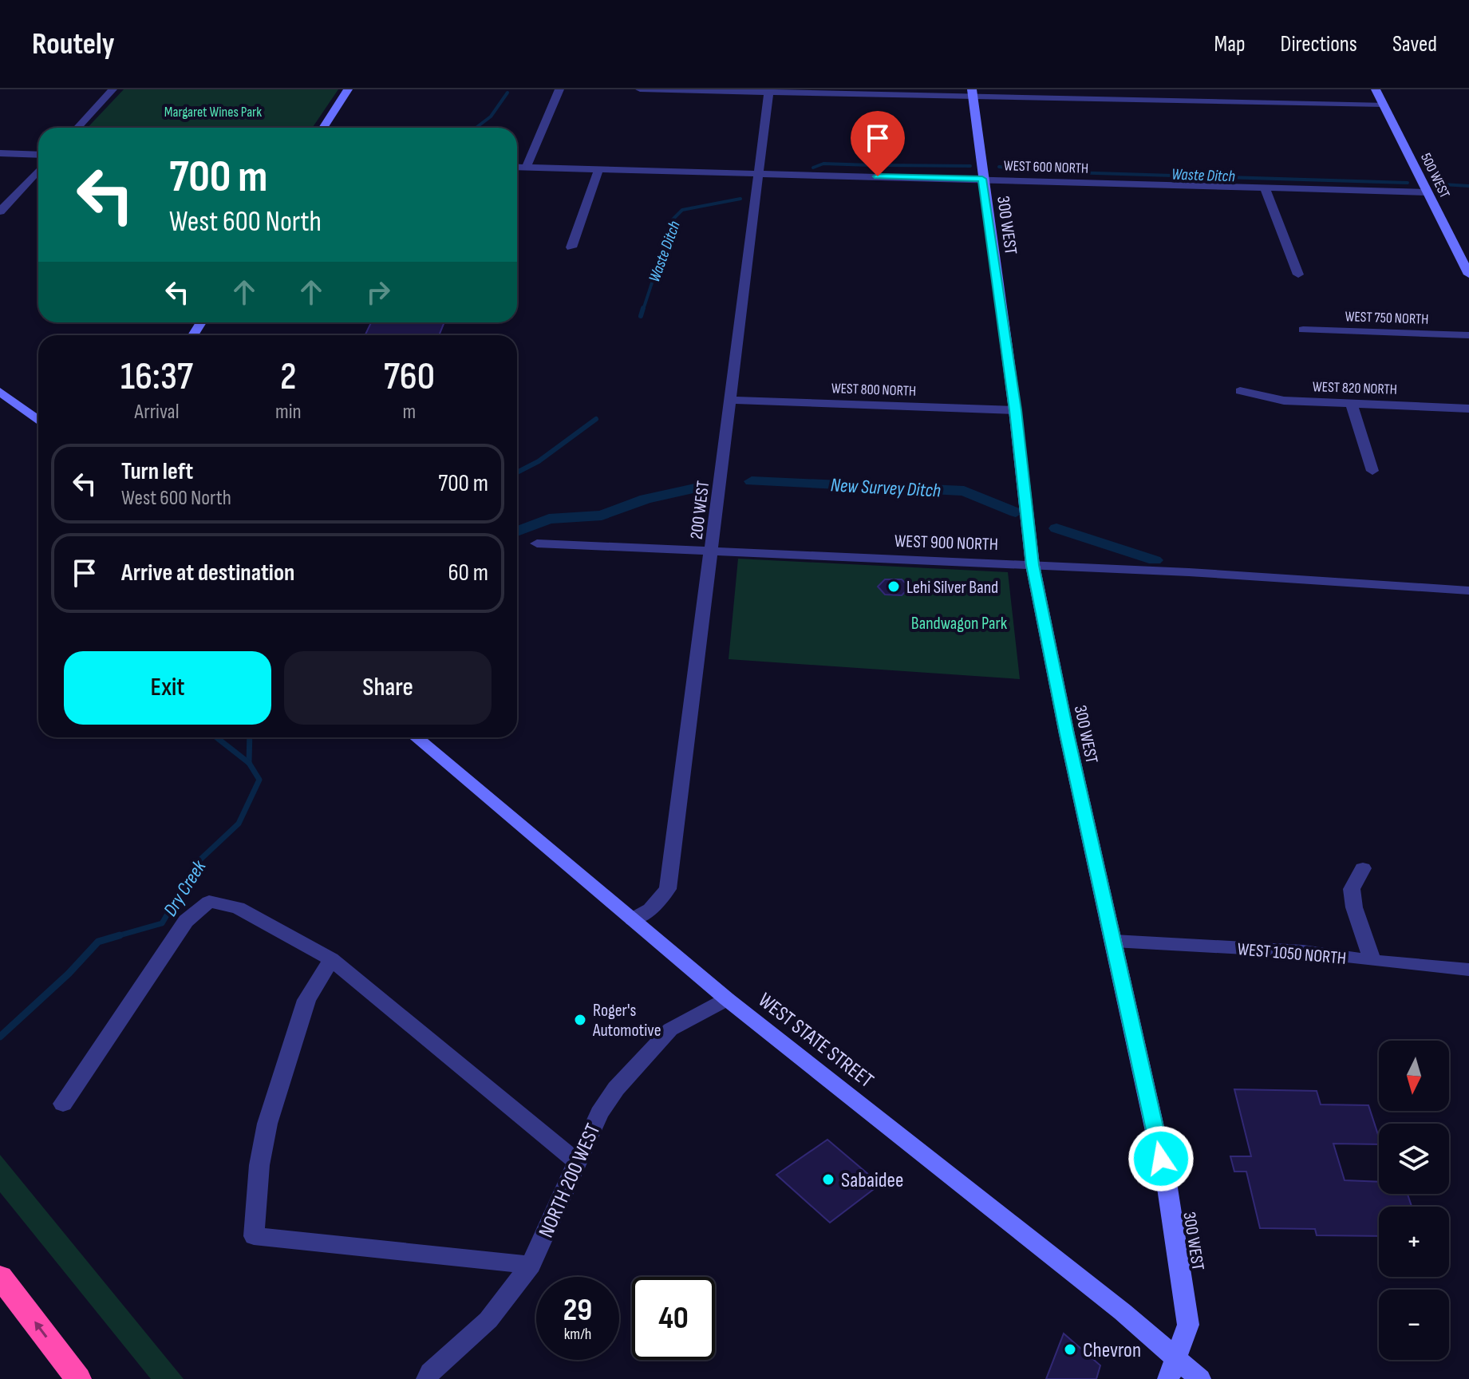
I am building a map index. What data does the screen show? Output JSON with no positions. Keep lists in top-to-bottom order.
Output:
{
  "streets": {
    "street": [
      "WEST 600 NORTH",
      "500 WEST",
      "300 WEST",
      "WEST 750 NORTH",
      "WEST 820 NORTH",
      "WEST 800 NORTH",
      "200 WEST",
      "WEST 900 NORTH",
      "WEST 1050 NORTH",
      "WEST STATE STREET",
      "NORTH 200 WEST"
    ]
  },
  "crossings": [
    ["WEST 600 NORTH", "500 WEST"],
    ["WEST 600 NORTH", "300 WEST"],
    ["WEST 600 NORTH", "200 WEST"],
    ["300 WEST", "WEST 800 NORTH"],
    ["300 WEST", "WEST 900 NORTH"],
    ["300 WEST", "WEST 1050 NORTH"],
    ["300 WEST", "WEST STATE STREET"],
    ["WEST 800 NORTH", "200 WEST"],
    ["200 WEST", "WEST 900 NORTH"],
    ["200 WEST", "WEST STATE STREET"],
    ["WEST STATE STREET", "NORTH 200 WEST"]
  ],
  "water": ["Waste Ditch", "New Survey Ditch", "Dry Creek"],
  "parks": ["Margaret Wines Park", "Bandwagon Park"],
  "places": [
    "Lehi Silver Band",
    "Roger's Automotive",
    "Sabaidee",
    "Chevron"
  ],
  "north": "bottom",
  "page": {
    "header": "Routely",
    "nav": ["Map", "Directions", "Saved"],
    "turn": ["700 m", "West 600 North"],
    "eta": [
      "16:37",
      "Arrival",
      "2",
      "min",
      "760",
      "m"
    ],
    "list": [
      {
        "name": "Turn left",
        "note": "West 600 North",
        "value": "700 m"
      },
      {
        "name": "Arrive at destination",
        "value": "60 m"
      }
    ],
    "buttons": ["Exit", "Share"],
    "map_buttons": ["+", "−"],
    "speed": "29 km/h",
    "limit": "40"
  }
}
